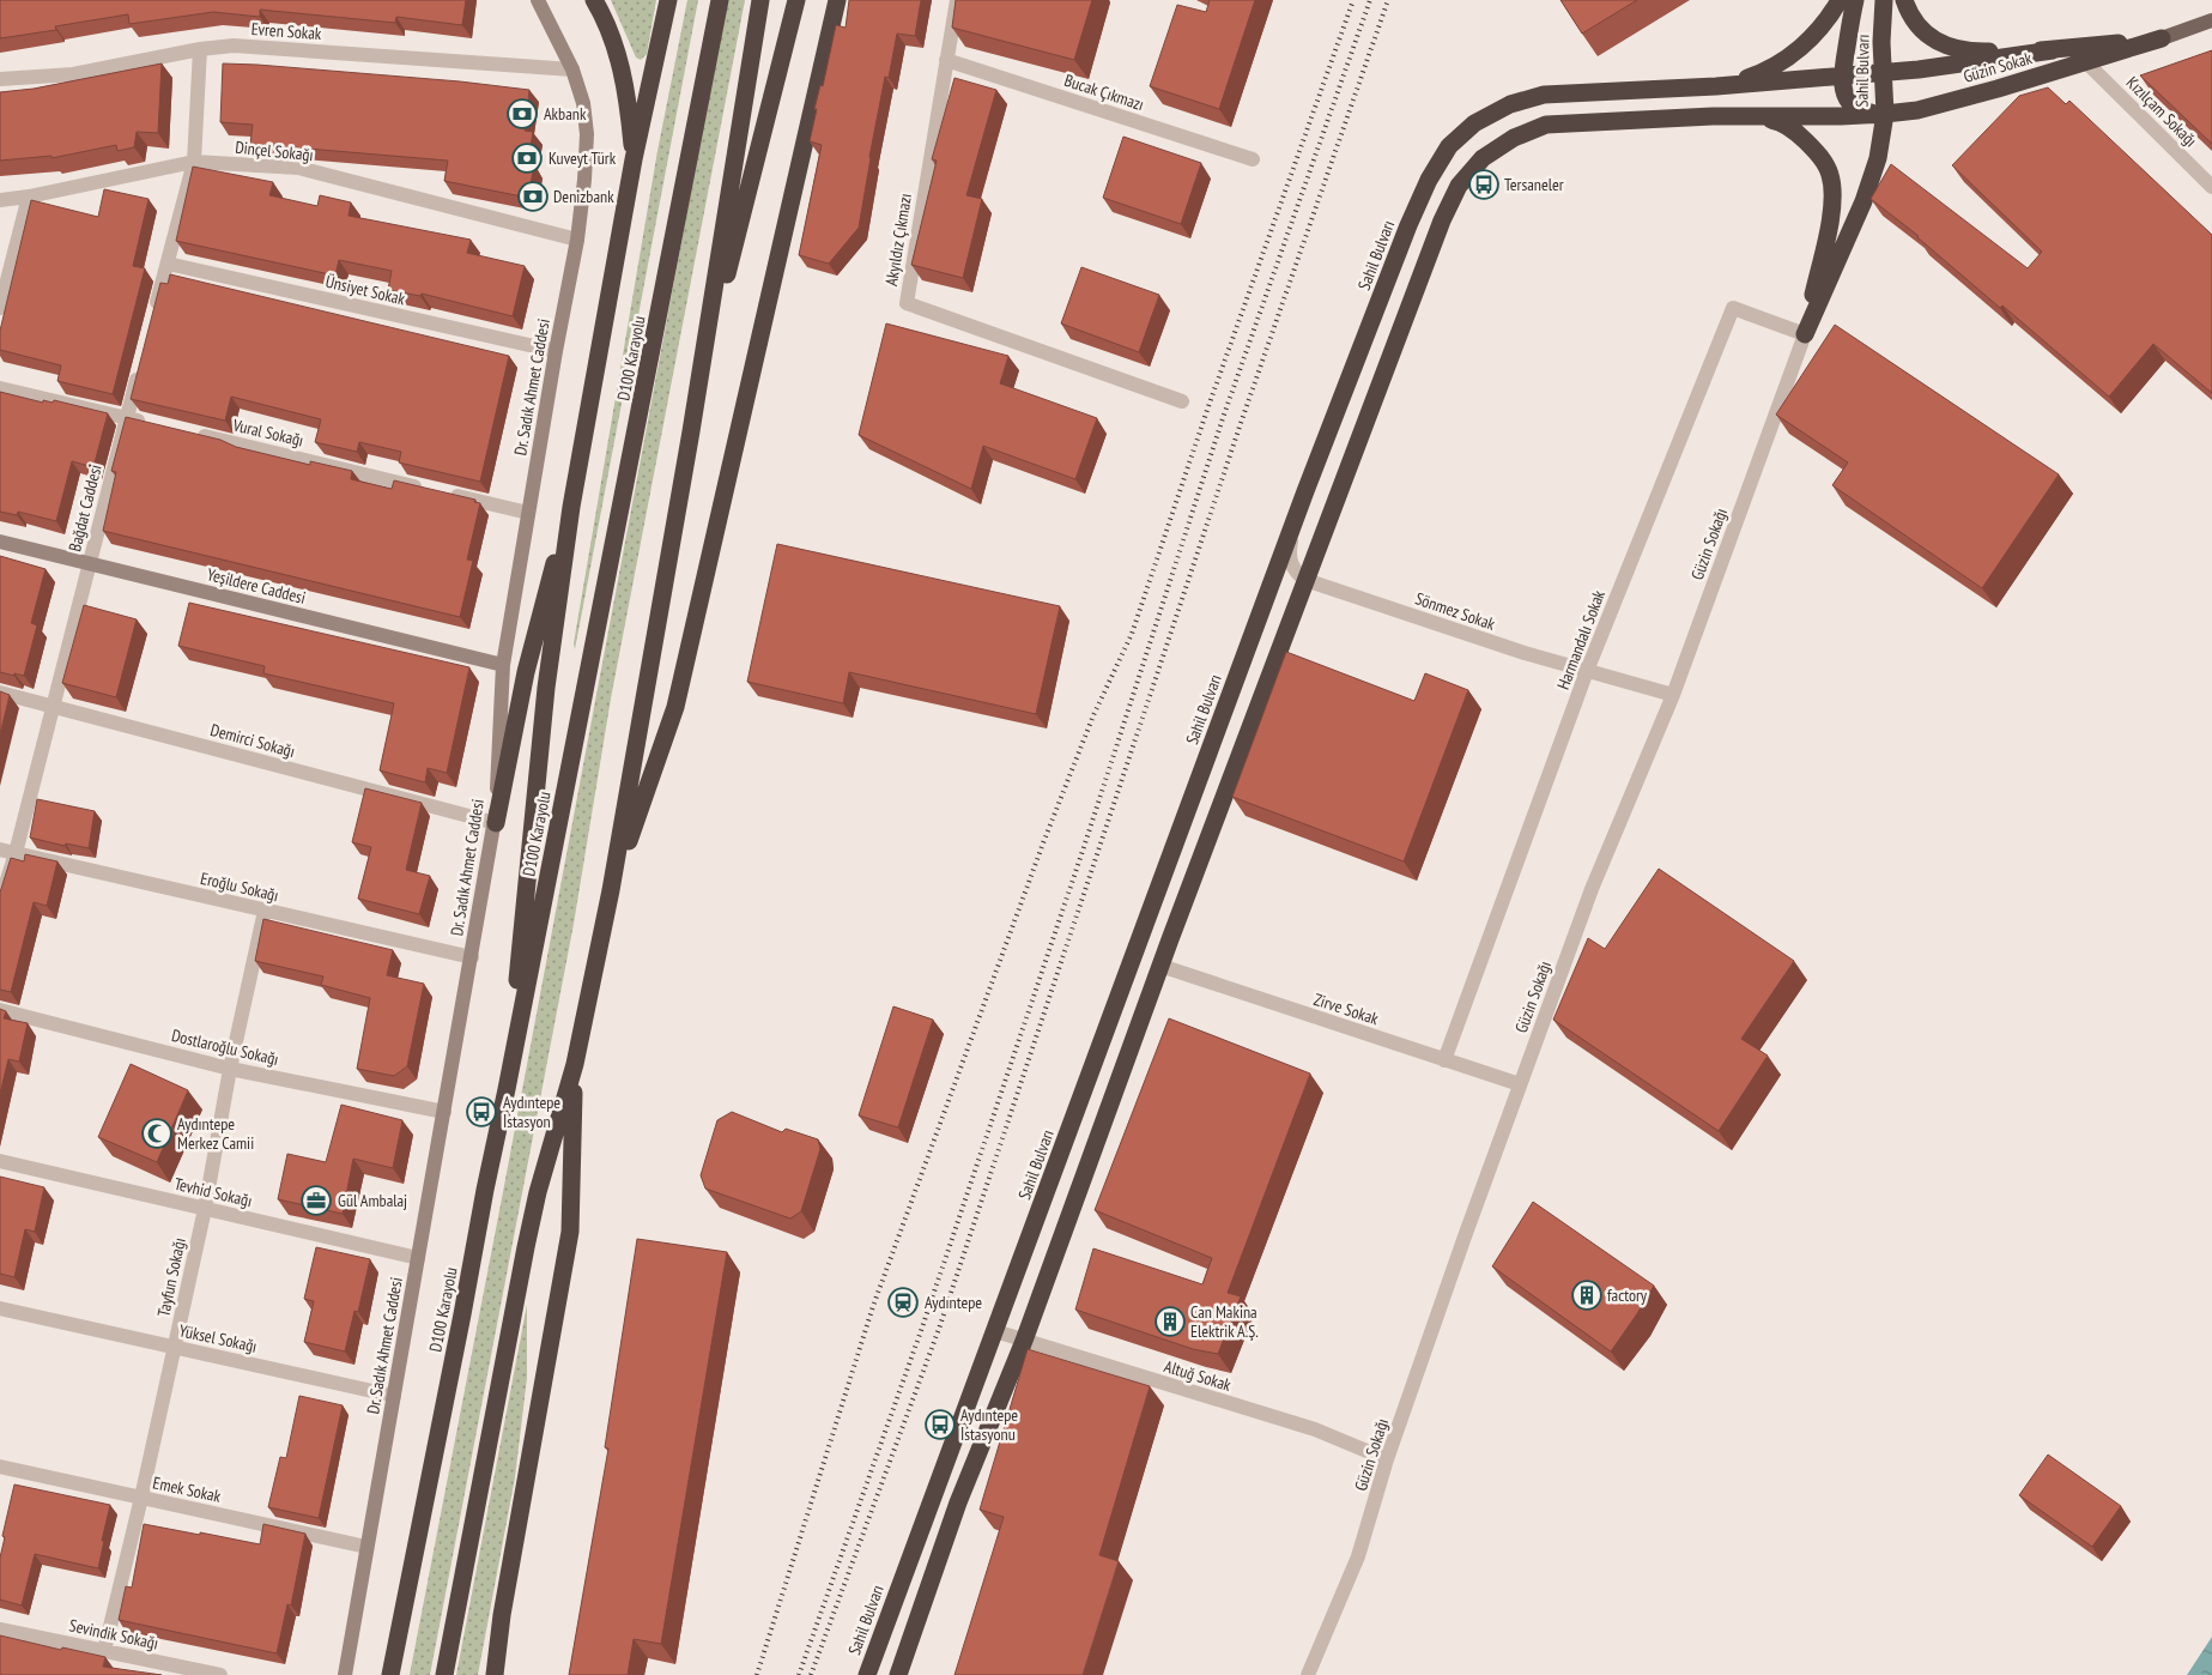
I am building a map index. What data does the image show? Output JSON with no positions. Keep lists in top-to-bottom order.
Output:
{
  "streets": {
    "highway": ["Güzin Sokak", "Sahil Bulvarı", "D100 Karayolu"],
    "main road": ["Dr. Sadık Ahmet Caddesi", "Yeşildere Caddesi"],
    "street": [
      "Evren Sokak",
      "Bucak Çıkmazı",
      "Kızılçam Sokağı",
      "Dinçel Sokağı",
      "Akyıldız Çıkmazı",
      "Ünsiyet Sokak",
      "Vural Sokağı",
      "Bağdat Caddesi",
      "Güzin Sokağı",
      "Sönmez Sokak",
      "Harmandalı Sokak",
      "Demirci Sokağı",
      "Eroğlu Sokağı",
      "Zirve Sokak",
      "Dostlaroğlu Sokağı",
      "Tevhid Sokağı",
      "Tayfun Sokağı",
      "Yüksel Sokağı",
      "Altuğ Sokak",
      "Emek Sokak",
      "Sevindik Sokağı"
    ]
  },
  "crossings": [
    ["Evren Sokak", "Dr. Sadık Ahmet Caddesi"],
    ["Güzin Sokak", "Sahil Bulvarı"],
    ["Güzin Sokak", "Kızılçam Sokağı"],
    ["Sahil Bulvarı", "Sönmez Sokak"],
    ["Sahil Bulvarı", "Zirve Sokak"],
    ["Sahil Bulvarı", "Altuğ Sokak"],
    ["Bucak Çıkmazı", "Akyıldız Çıkmazı"],
    ["Dinçel Sokağı", "Dr. Sadık Ahmet Caddesi"],
    ["Ünsiyet Sokak", "Dr. Sadık Ahmet Caddesi"],
    ["Dr. Sadık Ahmet Caddesi", "Yeşildere Caddesi"],
    ["Dr. Sadık Ahmet Caddesi", "Demirci Sokağı"],
    ["Dr. Sadık Ahmet Caddesi", "Eroğlu Sokağı"],
    ["Dr. Sadık Ahmet Caddesi", "Dostlaroğlu Sokağı"],
    ["Dr. Sadık Ahmet Caddesi", "Tevhid Sokağı"],
    ["Dr. Sadık Ahmet Caddesi", "Yüksel Sokağı"],
    ["Dr. Sadık Ahmet Caddesi", "Emek Sokak"],
    ["Bağdat Caddesi", "Yeşildere Caddesi"],
    ["Bağdat Caddesi", "Demirci Sokağı"],
    ["Bağdat Caddesi", "Eroğlu Sokağı"],
    ["Güzin Sokağı", "Sönmez Sokak"],
    ["Güzin Sokağı", "Harmandalı Sokak"],
    ["Güzin Sokağı", "Zirve Sokak"],
    ["Güzin Sokağı", "Altuğ Sokak"],
    ["Sönmez Sokak", "Harmandalı Sokak"],
    ["Harmandalı Sokak", "Zirve Sokak"],
    ["Eroğlu Sokağı", "Tayfun Sokağı"],
    ["Dostlaroğlu Sokağı", "Tayfun Sokağı"],
    ["Tevhid Sokağı", "Tayfun Sokağı"],
    ["Tayfun Sokağı", "Yüksel Sokağı"],
    ["Tayfun Sokağı", "Emek Sokak"],
    ["Tayfun Sokağı", "Sevindik Sokağı"]
  ],
  "places": {
    "bank": ["Akbank", "Kuveyt Türk", "Denizbank"],
    "bus stop": ["Tersaneler", "Aydıntepe İstasyon", "Aydıntepe İstasyonu"],
    "mosque": ["Aydıntepe Merkez Camii"],
    "office": ["Gül Ambalaj"],
    "building": ["factory", "Can Makina Elektrik A.Ş."],
    "station": ["Aydıntepe"]
  }
}
